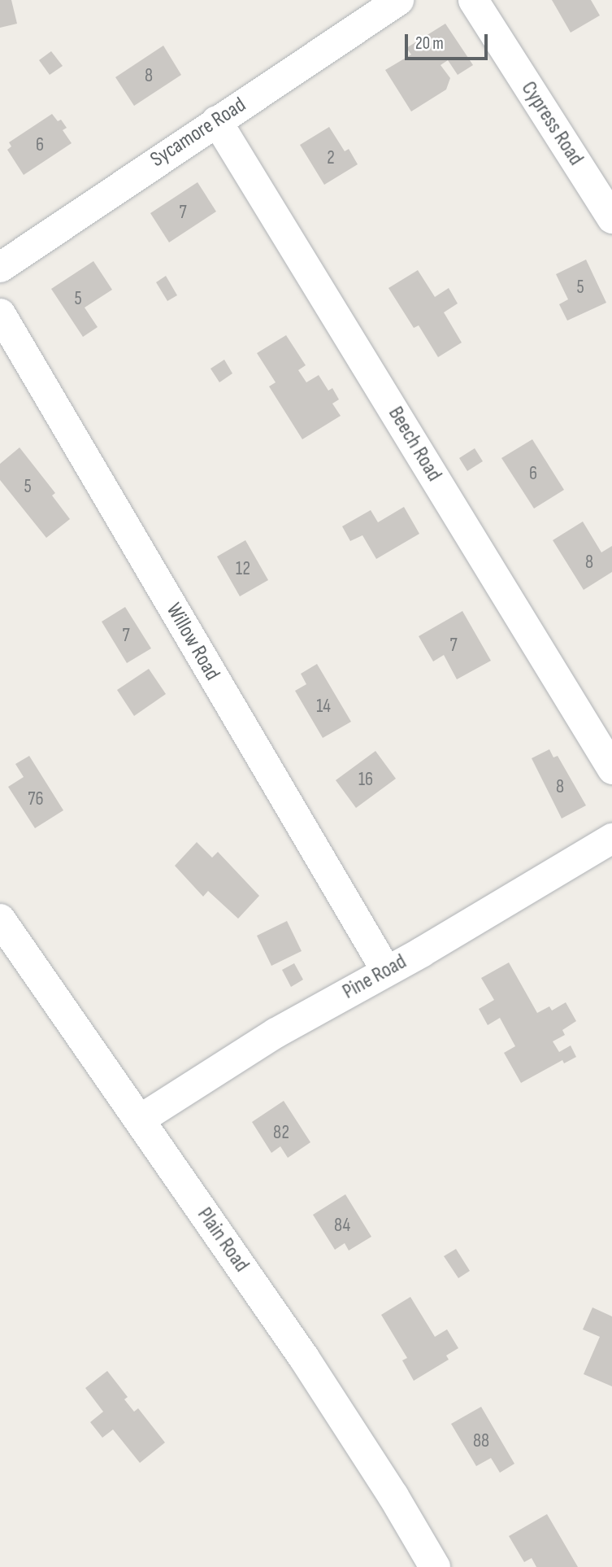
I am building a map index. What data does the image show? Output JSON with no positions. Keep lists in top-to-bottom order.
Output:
{
  "streets": {
    "main road": ["Plain Road"],
    "street": [
      "Cypress Road",
      "Sycamore Road",
      "Beech Road",
      "Willow Road",
      "Pine Road"
    ]
  },
  "crossings": [
    ["Sycamore Road", "Beech Road"],
    ["Willow Road", "Pine Road"],
    ["Pine Road", "Plain Road"]
  ],
  "house_numbers": [
    "8",
    "6",
    "2",
    "7",
    "5",
    "5",
    "6",
    "5",
    "8",
    "12",
    "7",
    "7",
    "14",
    "16",
    "8",
    "76",
    "82",
    "84",
    "88"
  ],
  "scale_bar": "20 m"
}
